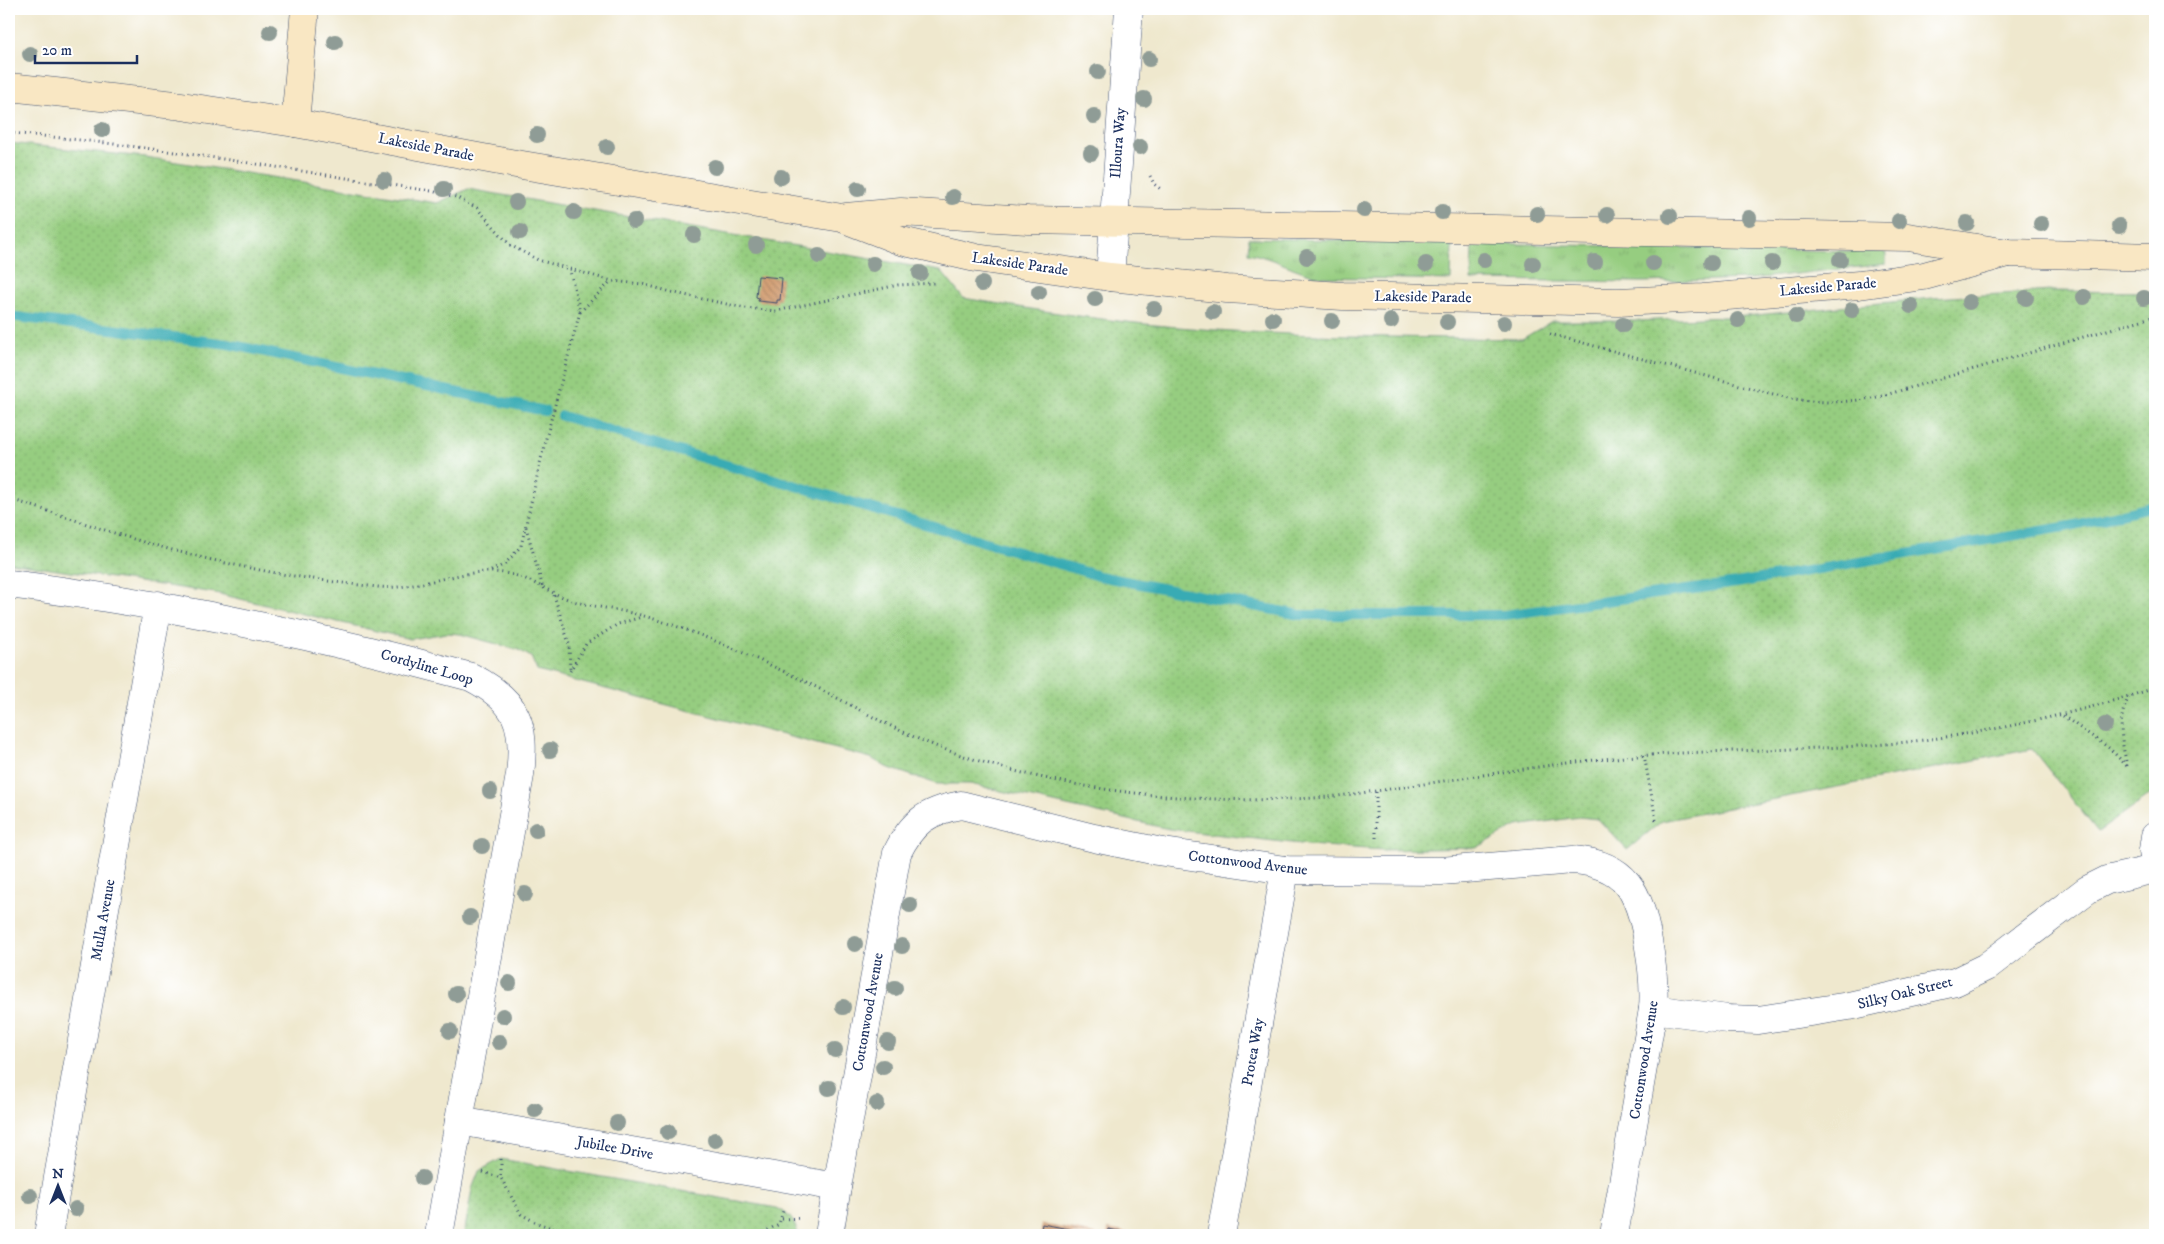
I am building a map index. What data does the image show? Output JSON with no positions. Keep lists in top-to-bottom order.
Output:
{
  "streets": {
    "street": [
      "Illoura Way",
      "Lakeside Parade",
      "Cordyline Loop",
      "Cottonwood Avenue",
      "Mulla Avenue",
      "Silky Oak Street",
      "Protea Way",
      "Jubilee Drive"
    ]
  },
  "crossings": [
    ["Illoura Way", "Lakeside Parade"],
    ["Cordyline Loop", "Mulla Avenue"],
    ["Cordyline Loop", "Jubilee Drive"],
    ["Cottonwood Avenue", "Silky Oak Street"],
    ["Cottonwood Avenue", "Protea Way"],
    ["Cottonwood Avenue", "Jubilee Drive"]
  ],
  "scale_bar": "20 m",
  "north": "top"
}
